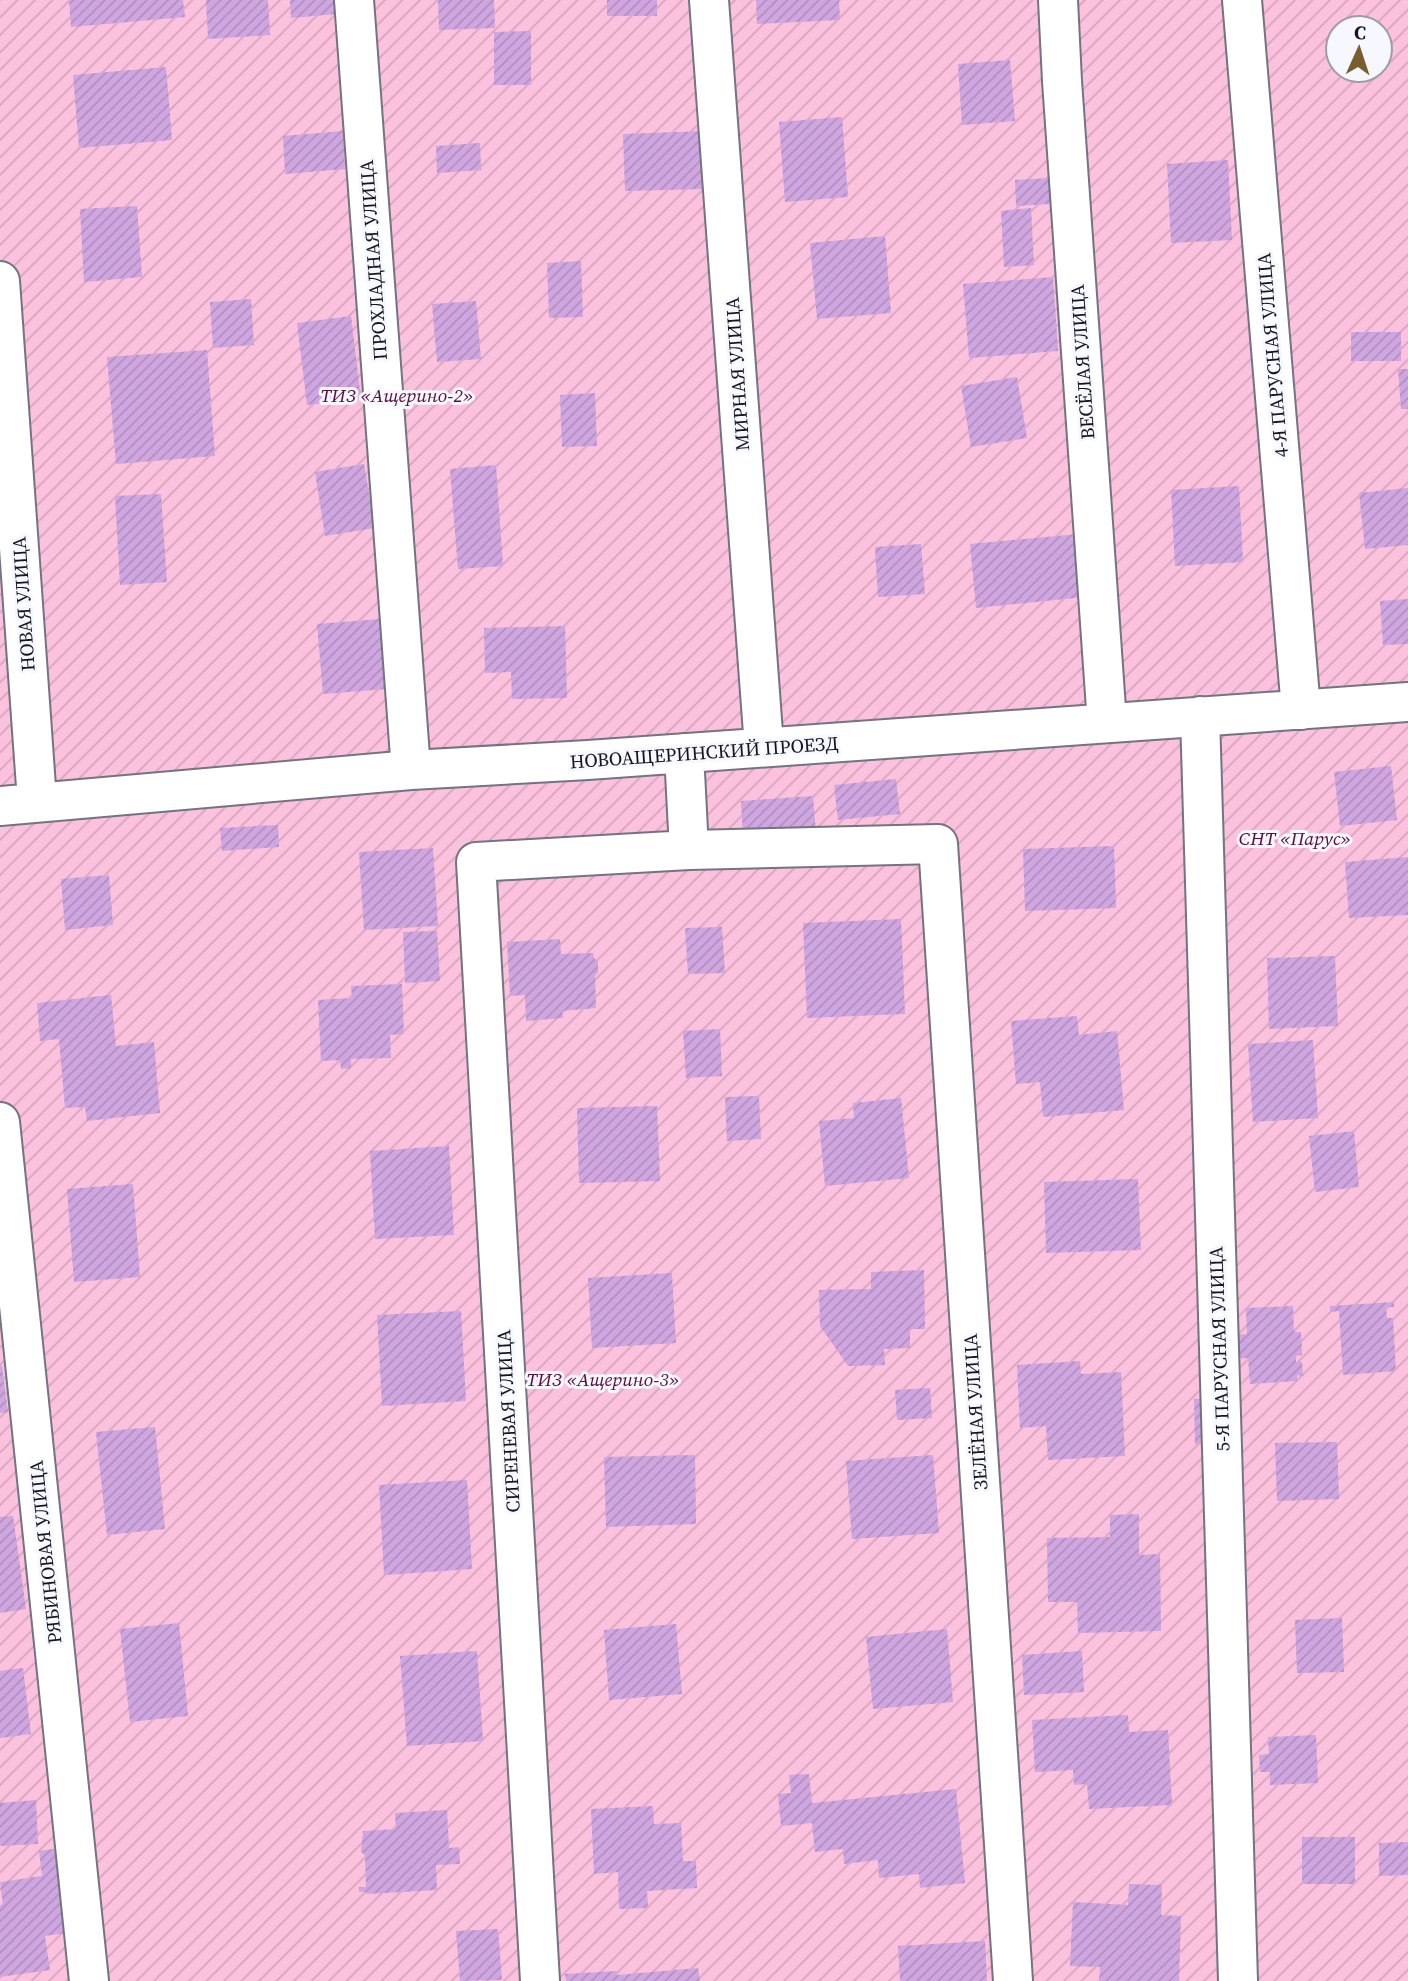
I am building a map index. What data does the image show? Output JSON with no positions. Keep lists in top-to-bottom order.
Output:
{
  "streets": {
    "street": [
      "ПРОХЛАДНАЯ УЛИЦА",
      "4-Я ПАРУСНАЯ УЛИЦА",
      "ВЕСЁЛАЯ УЛИЦА",
      "МИРНАЯ УЛИЦА",
      "НОВАЯ УЛИЦА",
      "НОВОАЩЕРИНСКИЙ ПРОЕЗД",
      "5-Я ПАРУСНАЯ УЛИЦА",
      "ЗЕЛЁНАЯ УЛИЦА",
      "СИРЕНЕВАЯ УЛИЦА",
      "РЯБИНОВАЯ УЛИЦА"
    ]
  },
  "crossings": [
    ["ПРОХЛАДНАЯ УЛИЦА", "НОВОАЩЕРИНСКИЙ ПРОЕЗД"],
    ["4-Я ПАРУСНАЯ УЛИЦА", "НОВОАЩЕРИНСКИЙ ПРОЕЗД"],
    ["ВЕСЁЛАЯ УЛИЦА", "НОВОАЩЕРИНСКИЙ ПРОЕЗД"],
    ["МИРНАЯ УЛИЦА", "НОВОАЩЕРИНСКИЙ ПРОЕЗД"],
    ["НОВАЯ УЛИЦА", "НОВОАЩЕРИНСКИЙ ПРОЕЗД"],
    ["НОВОАЩЕРИНСКИЙ ПРОЕЗД", "5-Я ПАРУСНАЯ УЛИЦА"],
    ["ЗЕЛЁНАЯ УЛИЦА", "СИРЕНЕВАЯ УЛИЦА"]
  ],
  "parks": ["ТИЗ «Ащерино-2»", "СНТ «Парус»", "ТИЗ «Ащерино-3»"],
  "north": "top"
}
